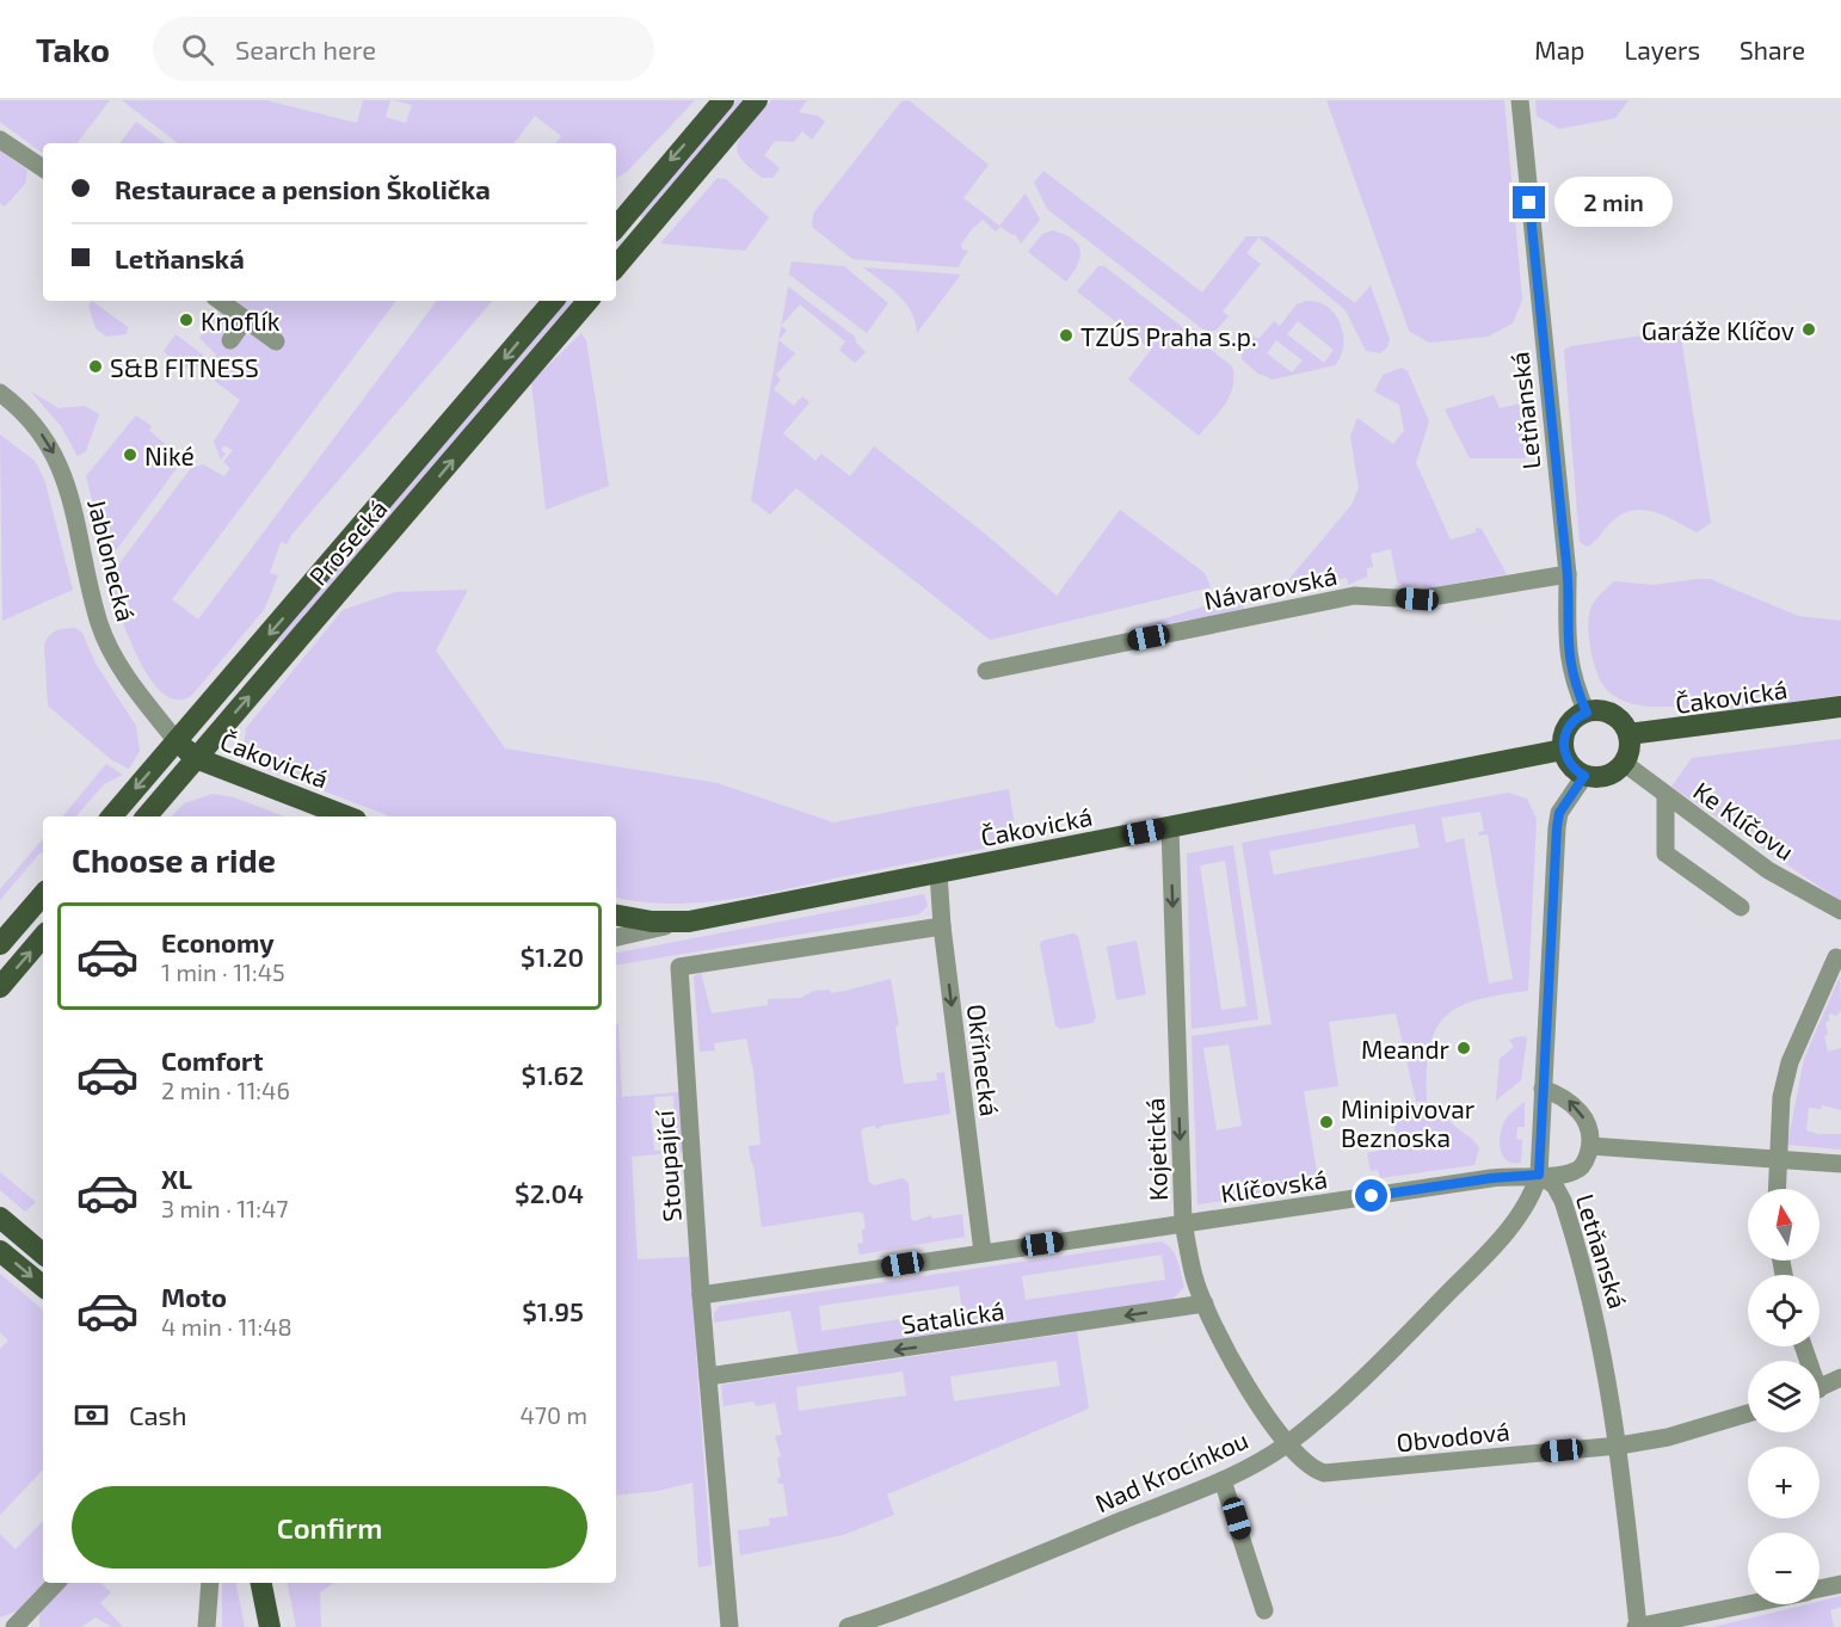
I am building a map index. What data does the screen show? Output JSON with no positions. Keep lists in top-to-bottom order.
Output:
{
  "streets": {
    "main road": ["Prosecká", "Čakovická"],
    "street": [
      "Letňanská",
      "Jablonecká",
      "Návarovská",
      "Ke Klíčovu",
      "Okřínecká",
      "Kojetická",
      "Stoupající",
      "Klíčovská",
      "Satalická",
      "Obvodová",
      "Nad Krocínkou"
    ]
  },
  "crossings": [
    ["Letňanská", "Návarovská"],
    ["Letňanská", "Čakovická"],
    ["Letňanská", "Ke Klíčovu"],
    ["Letňanská", "Klíčovská"],
    ["Letňanská", "Obvodová"],
    ["Letňanská", "Nad Krocínkou"],
    ["Prosecká", "Jablonecká"],
    ["Prosecká", "Čakovická"],
    ["Jablonecká", "Čakovická"],
    ["Čakovická", "Ke Klíčovu"],
    ["Čakovická", "Okřínecká"],
    ["Čakovická", "Kojetická"],
    ["Okřínecká", "Stoupající"],
    ["Okřínecká", "Klíčovská"],
    ["Kojetická", "Klíčovská"],
    ["Kojetická", "Satalická"],
    ["Kojetická", "Obvodová"],
    ["Kojetická", "Nad Krocínkou"],
    ["Stoupající", "Klíčovská"],
    ["Stoupající", "Satalická"],
    ["Klíčovská", "Nad Krocínkou"],
    ["Obvodová", "Nad Krocínkou"]
  ],
  "one_way": [
    "Jablonecká",
    "Okřínecká",
    "Kojetická",
    "Satalická"
  ],
  "places": [
    "Knoflík",
    "Garáže Klíčov",
    "TZÚS Praha s.p.",
    "S&B FITNESS",
    "Niké",
    "Meandr",
    "Minipivovar Beznoska"
  ],
  "north": "top",
  "page": {
    "header": "Tako",
    "search": "Search here",
    "nav": ["Map", "Layers", "Share"],
    "banner": ["Restaurace a pension Školička", "Letňanská"],
    "bubble": "2 min",
    "heading": "Choose a ride",
    "list": [
      {
        "name": "Economy",
        "note": "1 min · 11:45",
        "value": "$1.20"
      },
      {
        "name": "Comfort",
        "note": "2 min · 11:46",
        "value": "$1.62"
      },
      {
        "name": "XL",
        "note": "3 min · 11:47",
        "value": "$2.04"
      },
      {
        "name": "Moto",
        "note": "4 min · 11:48",
        "value": "$1.95"
      }
    ],
    "map_buttons": ["+", "−"],
    "pay": ["Cash", "470 m"],
    "buttons": "Confirm"
  }
}
